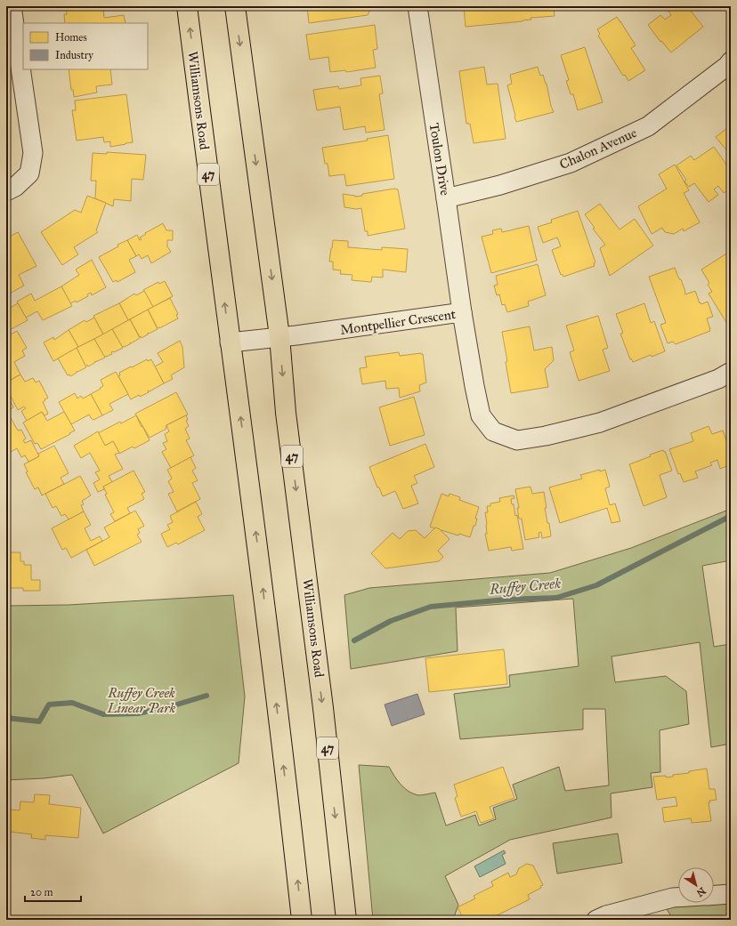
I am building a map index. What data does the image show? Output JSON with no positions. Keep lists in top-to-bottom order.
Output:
{
  "streets": {
    "main road": ["Williamsons Road", "47"],
    "street": ["Chalon Avenue", "Toulon Drive", "Montpellier Crescent"]
  },
  "crossings": [
    ["Williamsons Road", "Montpellier Crescent"],
    ["Chalon Avenue", "Toulon Drive"],
    ["Toulon Drive", "Montpellier Crescent"]
  ],
  "water": ["Ruffey Creek"],
  "parks": ["Ruffey Creek Linear Park"],
  "legend": ["Homes", "Industry"],
  "scale_bar": "20 m",
  "north": "bottom right"
}
